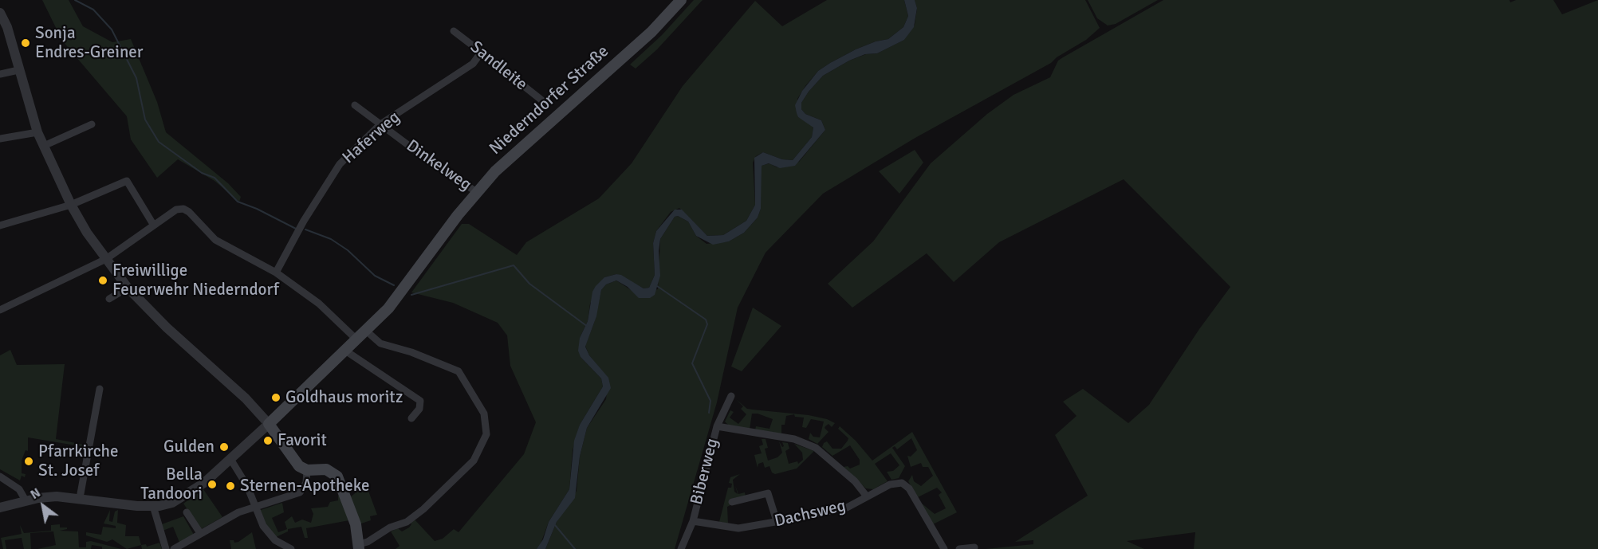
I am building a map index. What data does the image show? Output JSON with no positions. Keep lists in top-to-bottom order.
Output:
{
  "streets": {
    "main road": ["Niederndorfer Straße"],
    "street": [
      "Sandleite",
      "Haferweg",
      "Dinkelweg",
      "Biberweg",
      "Dachsweg"
    ]
  },
  "crossings": [
    ["Sandleite", "Haferweg"],
    ["Niederndorfer Straße", "Dinkelweg"],
    ["Haferweg", "Dinkelweg"],
    ["Biberweg", "Dachsweg"]
  ],
  "places": [
    "Sonja Endres-Greiner",
    "Freiwillige Feuerwehr Niederndorf",
    "Goldhaus moritz",
    "Favorit",
    "Gulden",
    "Pfarrkirche St. Josef",
    "Bella Tandoori",
    "Sternen-Apotheke"
  ],
  "north": "top left"
}
